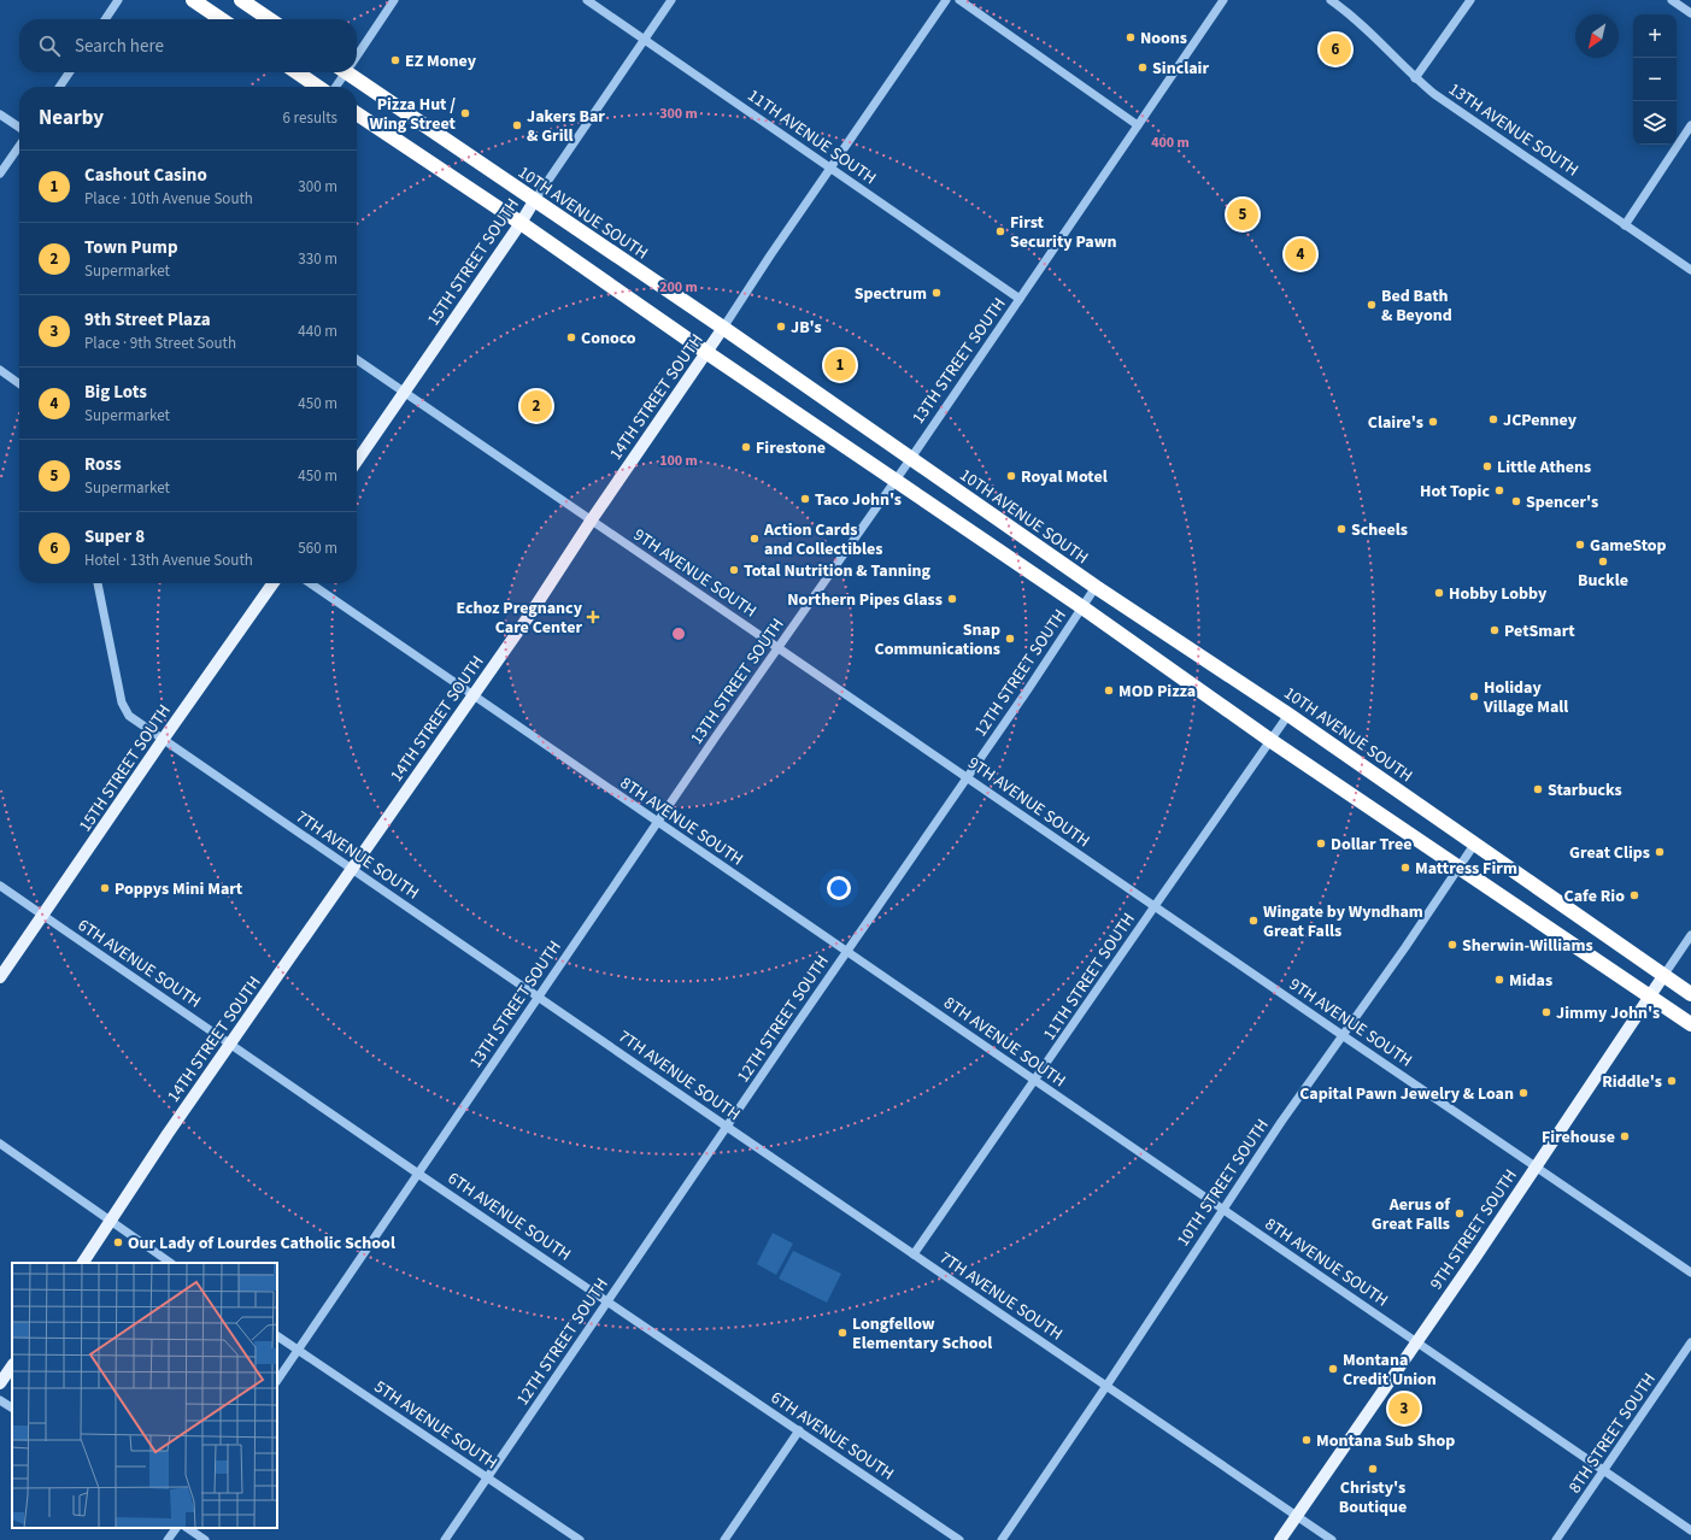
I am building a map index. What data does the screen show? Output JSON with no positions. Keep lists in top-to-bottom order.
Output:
{
  "streets": {
    "highway": ["10TH AVENUE SOUTH"],
    "main road": ["15TH STREET SOUTH", "14TH STREET SOUTH", "9TH STREET SOUTH"],
    "street": [
      "13TH AVENUE SOUTH",
      "11TH AVENUE SOUTH",
      "13TH STREET SOUTH",
      "9TH AVENUE SOUTH",
      "12TH STREET SOUTH",
      "8TH AVENUE SOUTH",
      "7TH AVENUE SOUTH",
      "6TH AVENUE SOUTH",
      "11TH STREET SOUTH",
      "10TH STREET SOUTH",
      "5TH AVENUE SOUTH",
      "8TH STREET SOUTH"
    ]
  },
  "crossings": [
    ["11TH AVENUE SOUTH", "15TH STREET SOUTH"],
    ["11TH AVENUE SOUTH", "13TH STREET SOUTH"],
    ["11TH AVENUE SOUTH", "14TH STREET SOUTH"],
    ["10TH AVENUE SOUTH", "15TH STREET SOUTH"],
    ["10TH AVENUE SOUTH", "13TH STREET SOUTH"],
    ["10TH AVENUE SOUTH", "14TH STREET SOUTH"],
    ["10TH AVENUE SOUTH", "12TH STREET SOUTH"],
    ["10TH AVENUE SOUTH", "11TH STREET SOUTH"],
    ["10TH AVENUE SOUTH", "10TH STREET SOUTH"],
    ["10TH AVENUE SOUTH", "9TH STREET SOUTH"],
    ["15TH STREET SOUTH", "9TH AVENUE SOUTH"],
    ["15TH STREET SOUTH", "7TH AVENUE SOUTH"],
    ["15TH STREET SOUTH", "6TH AVENUE SOUTH"],
    ["13TH STREET SOUTH", "9TH AVENUE SOUTH"],
    ["13TH STREET SOUTH", "8TH AVENUE SOUTH"],
    ["13TH STREET SOUTH", "7TH AVENUE SOUTH"],
    ["13TH STREET SOUTH", "6TH AVENUE SOUTH"],
    ["13TH STREET SOUTH", "5TH AVENUE SOUTH"],
    ["14TH STREET SOUTH", "9TH AVENUE SOUTH"],
    ["14TH STREET SOUTH", "8TH AVENUE SOUTH"],
    ["14TH STREET SOUTH", "7TH AVENUE SOUTH"],
    ["14TH STREET SOUTH", "6TH AVENUE SOUTH"],
    ["9TH AVENUE SOUTH", "12TH STREET SOUTH"],
    ["9TH AVENUE SOUTH", "11TH STREET SOUTH"],
    ["9TH AVENUE SOUTH", "10TH STREET SOUTH"],
    ["9TH AVENUE SOUTH", "9TH STREET SOUTH"],
    ["12TH STREET SOUTH", "8TH AVENUE SOUTH"],
    ["12TH STREET SOUTH", "7TH AVENUE SOUTH"],
    ["12TH STREET SOUTH", "6TH AVENUE SOUTH"],
    ["12TH STREET SOUTH", "5TH AVENUE SOUTH"],
    ["8TH AVENUE SOUTH", "11TH STREET SOUTH"],
    ["8TH AVENUE SOUTH", "10TH STREET SOUTH"],
    ["8TH AVENUE SOUTH", "9TH STREET SOUTH"],
    ["8TH AVENUE SOUTH", "8TH STREET SOUTH"],
    ["7TH AVENUE SOUTH", "11TH STREET SOUTH"],
    ["7TH AVENUE SOUTH", "10TH STREET SOUTH"],
    ["7TH AVENUE SOUTH", "9TH STREET SOUTH"]
  ],
  "places": {
    "other": [
      "Noons",
      "EZ Money",
      "Sinclair",
      "Pizza Hut / Wing Street",
      "Jakers Bar & Grill",
      "First Security Pawn",
      "Spectrum",
      "Bed Bath & Beyond",
      "JB's",
      "Conoco",
      "JCPenney",
      "Claire's",
      "Firestone",
      "Little Athens",
      "Royal Motel",
      "Hot Topic",
      "Taco John's",
      "Spencer's",
      "Scheels",
      "Action Cards and Collectibles",
      "GameStop",
      "Buckle",
      "Total Nutrition & Tanning",
      "Hobby Lobby",
      "Northern Pipes Glass",
      "PetSmart",
      "Snap Communications",
      "MOD Pizza",
      "Holiday Village Mall",
      "Starbucks",
      "Dollar Tree",
      "Great Clips",
      "Mattress Firm",
      "Poppys Mini Mart",
      "Cafe Rio",
      "Wingate by Wyndham Great Falls",
      "Sherwin-Williams",
      "Midas",
      "Jimmy John's",
      "Riddle's",
      "Capital Pawn Jewelry & Loan",
      "Firehouse",
      "Aerus of Great Falls",
      "Our Lady of Lourdes Catholic School",
      "Longfellow Elementary School",
      "Montana Credit Union",
      "Montana Sub Shop",
      "Christy's Boutique"
    ],
    "health": ["Echoz Pregnancy Care Center"]
  },
  "north": "bottom left",
  "page": {
    "map_buttons": ["+", "−"],
    "search": "Search here",
    "pins": [
      "6",
      "5",
      "4",
      "1",
      "2",
      "3"
    ],
    "heading": ["Nearby", "6 results"],
    "list": [
      {
        "mark": "1",
        "name": "Cashout Casino",
        "note": "Place · 10th Avenue South",
        "value": "300 m"
      },
      {
        "mark": "2",
        "name": "Town Pump",
        "note": "Supermarket",
        "value": "330 m"
      },
      {
        "mark": "3",
        "name": "9th Street Plaza",
        "note": "Place · 9th Street South",
        "value": "440 m"
      },
      {
        "mark": "4",
        "name": "Big Lots",
        "note": "Supermarket",
        "value": "450 m"
      },
      {
        "mark": "5",
        "name": "Ross",
        "note": "Supermarket",
        "value": "450 m"
      },
      {
        "mark": "6",
        "name": "Super 8",
        "note": "Hotel · 13th Avenue South",
        "value": "560 m"
      }
    ]
  },
  "rings": [
    "300 m",
    "400 m",
    "200 m",
    "100 m"
  ]
}
